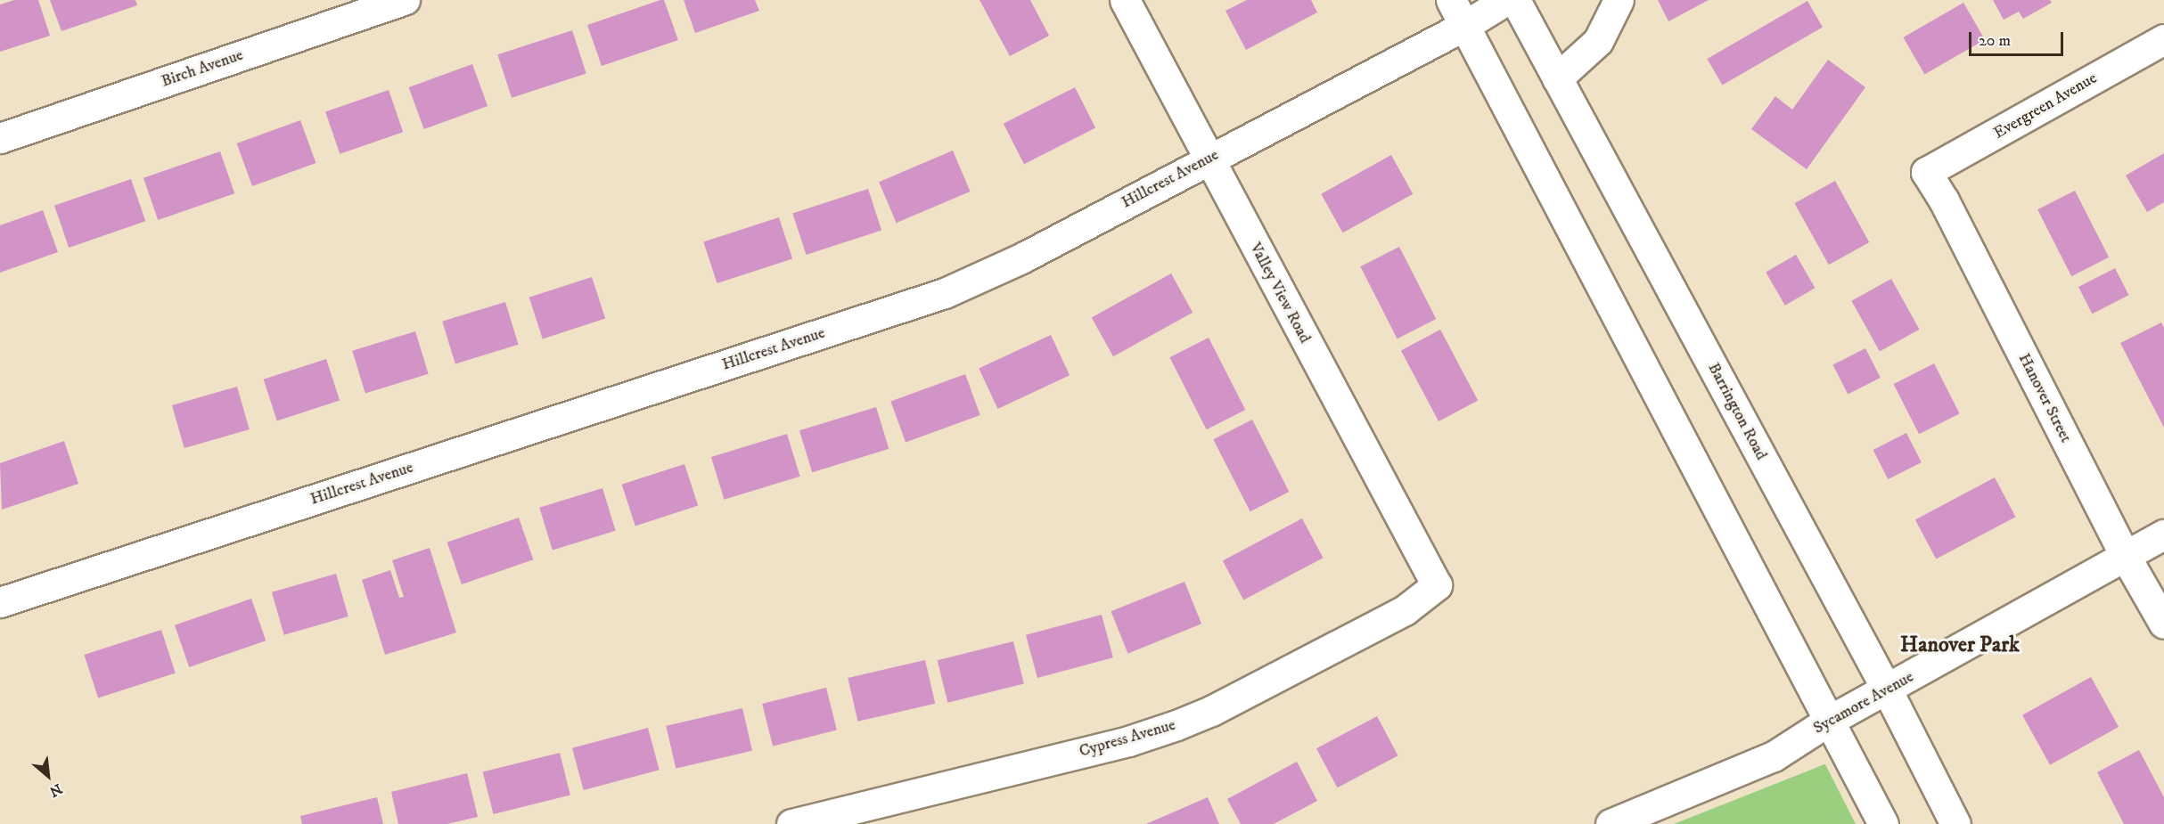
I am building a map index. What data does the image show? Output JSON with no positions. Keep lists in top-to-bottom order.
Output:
{
  "streets": {
    "street": [
      "Birch Avenue",
      "Evergreen Avenue",
      "Hillcrest Avenue",
      "Valley View Road",
      "Hanover Street",
      "Barrington Road",
      "Sycamore Avenue",
      "Cypress Avenue"
    ]
  },
  "crossings": [
    ["Evergreen Avenue", "Hanover Street"],
    ["Hillcrest Avenue", "Valley View Road"],
    ["Valley View Road", "Cypress Avenue"],
    ["Hanover Street", "Sycamore Avenue"],
    ["Barrington Road", "Sycamore Avenue"]
  ],
  "districts": ["Hanover Park"],
  "scale_bar": "20 m",
  "north": "bottom right"
}
